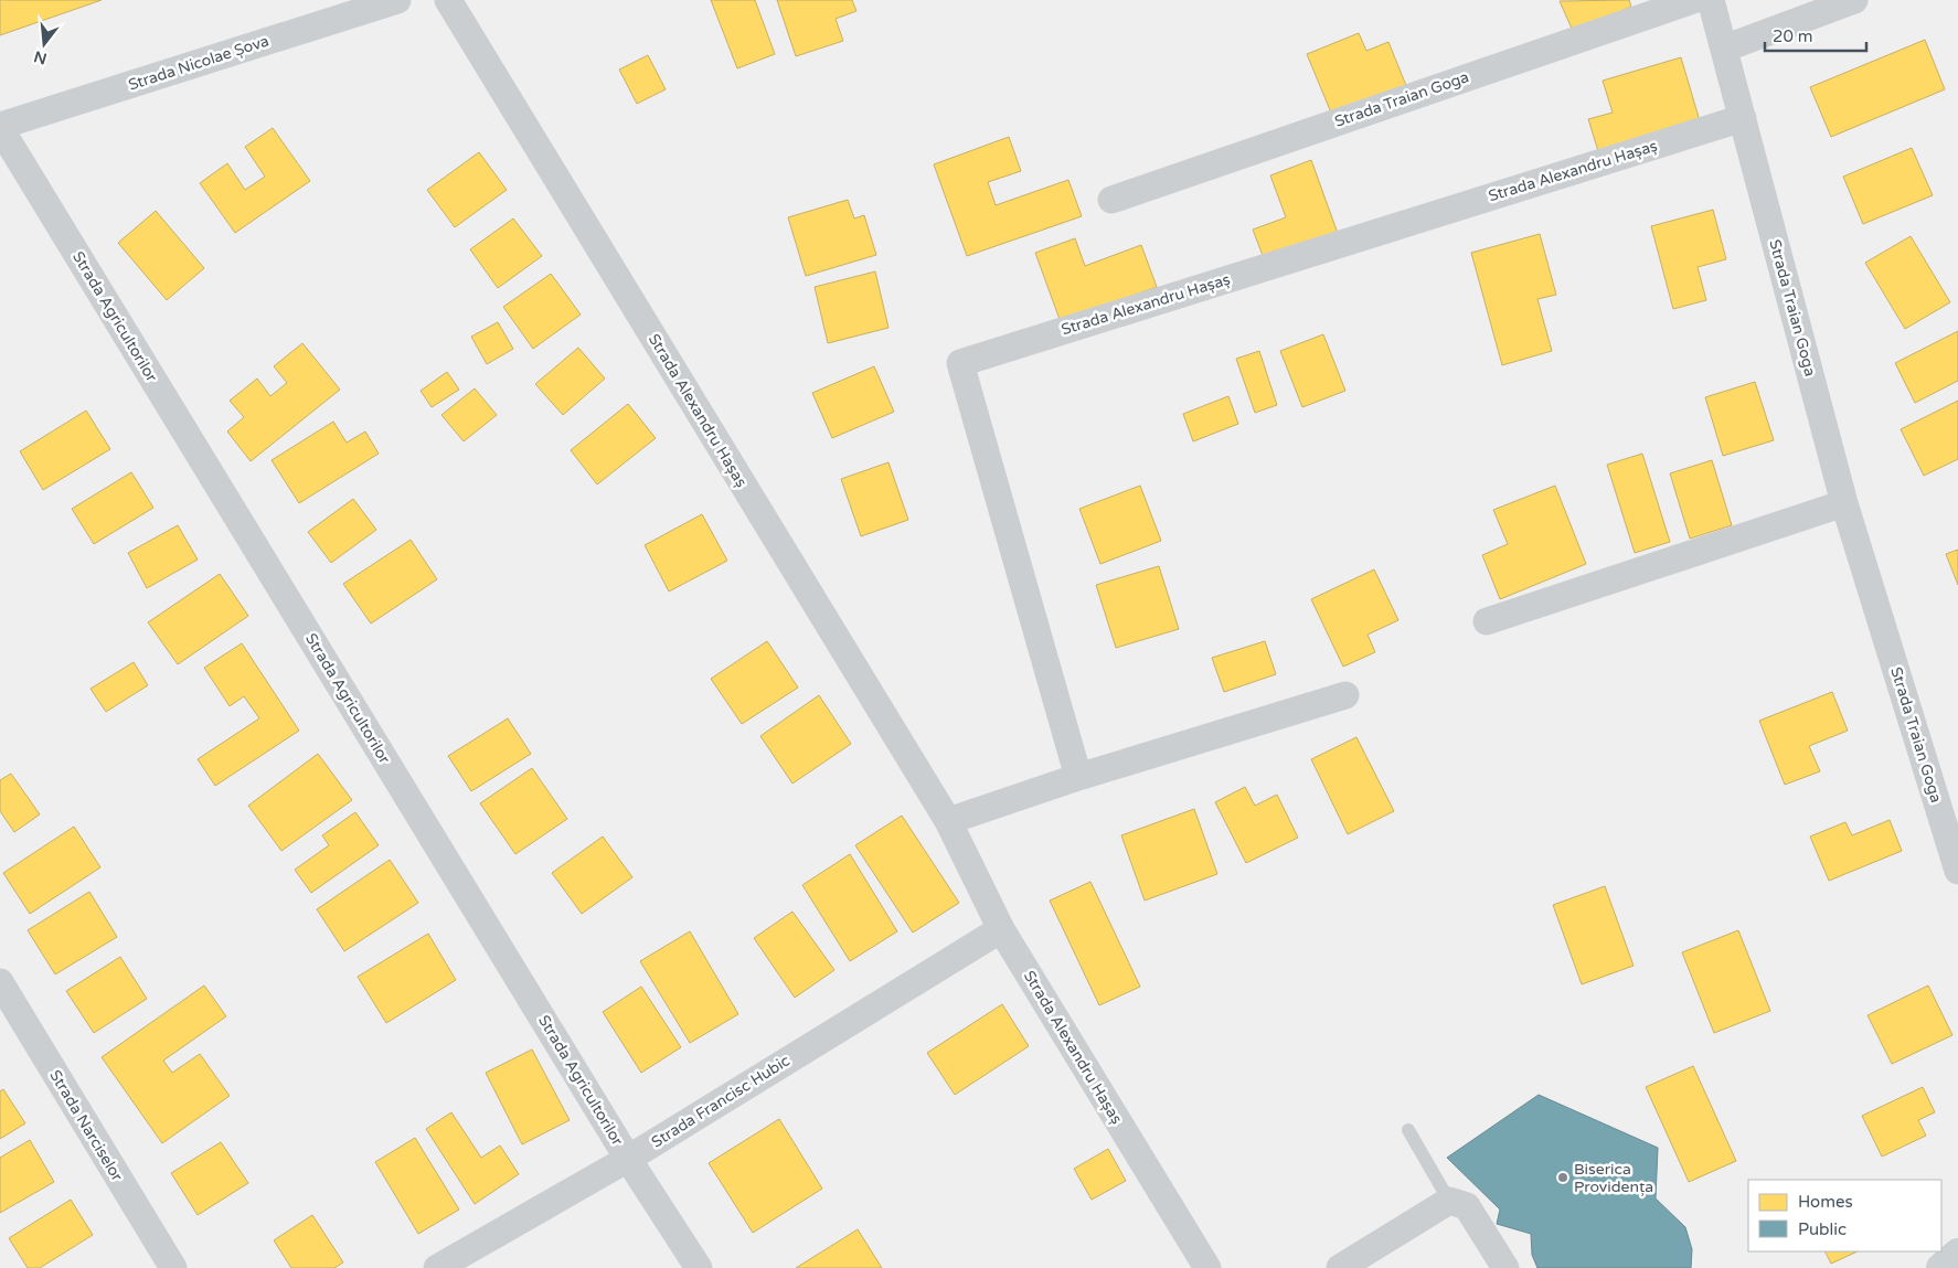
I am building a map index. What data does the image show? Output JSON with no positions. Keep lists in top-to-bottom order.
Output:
{
  "streets": {
    "street": [
      "Strada Nicolae Șova",
      "Strada Traian Goga",
      "Strada Alexandru Hașaș",
      "Strada Agricultorilor",
      "Strada Francisc Hubic",
      "Strada Narciselor"
    ]
  },
  "crossings": [
    ["Strada Nicolae Șova", "Strada Agricultorilor"],
    ["Strada Traian Goga", "Strada Alexandru Hașaș"],
    ["Strada Alexandru Hașaș", "Strada Francisc Hubic"],
    ["Strada Agricultorilor", "Strada Francisc Hubic"]
  ],
  "places": ["Biserica Providența"],
  "legend": ["Homes", "Public"],
  "scale_bar": "20 m",
  "north": "bottom"
}
